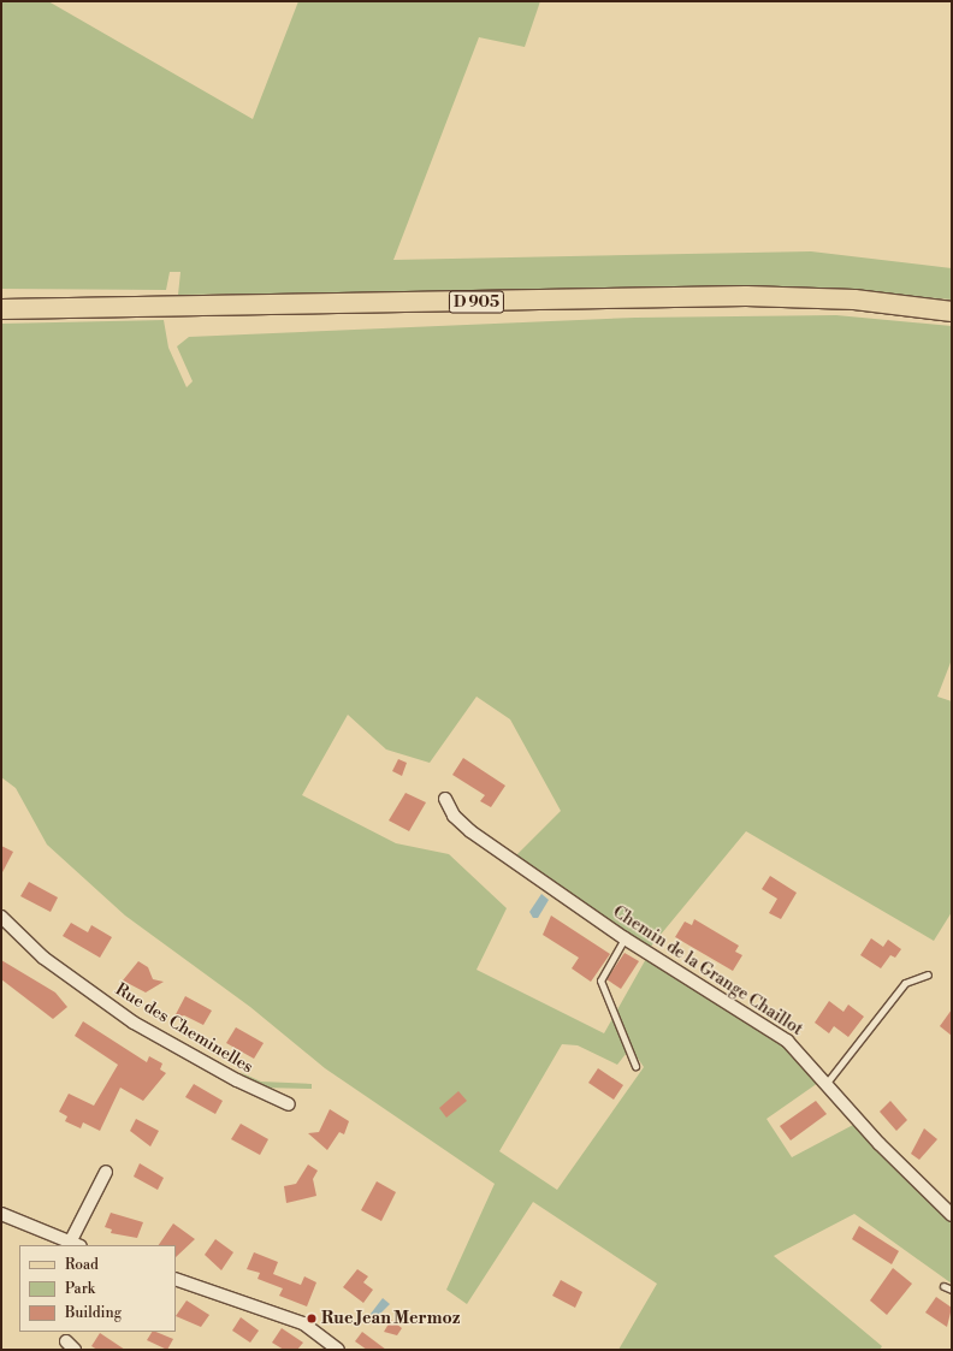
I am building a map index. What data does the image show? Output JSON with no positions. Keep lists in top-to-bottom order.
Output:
{
  "streets": {
    "main road": ["D 905"],
    "street": ["Chemin de la Grange Chaillot", "Rue des Cheminelles"]
  },
  "places": ["Rue Jean Mermoz"],
  "legend": ["Road", "Park", "Building"]
}
